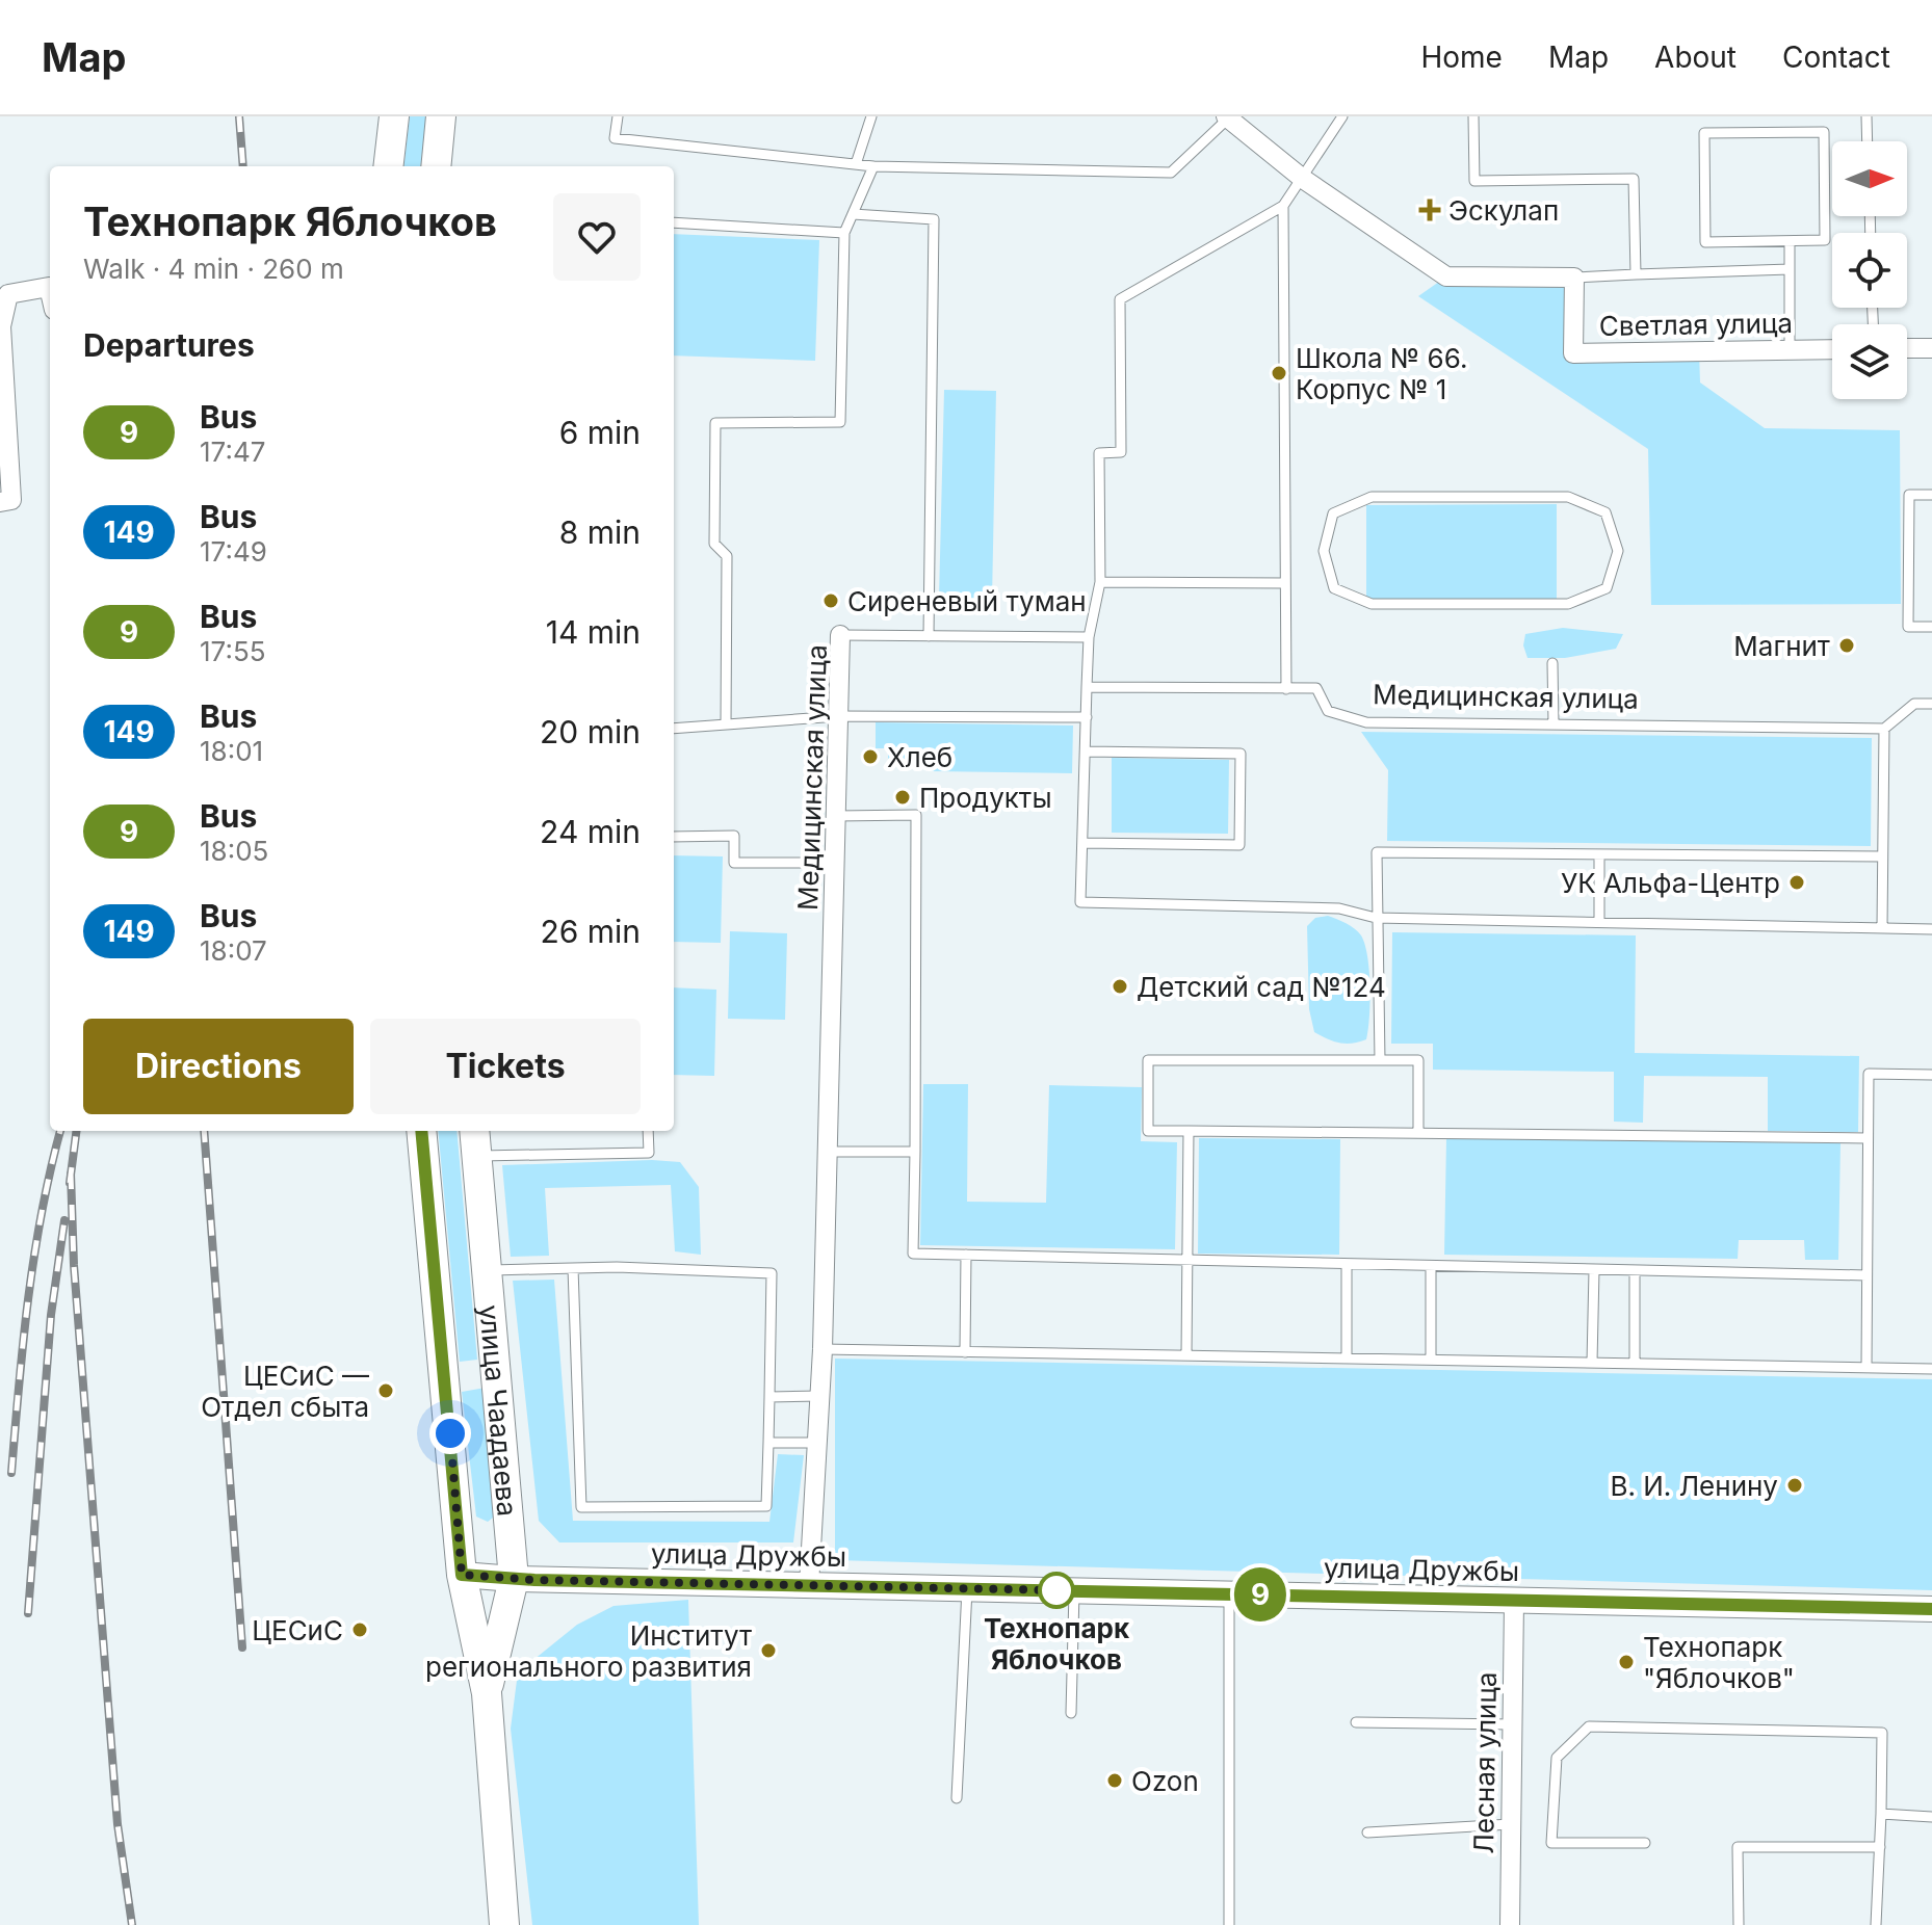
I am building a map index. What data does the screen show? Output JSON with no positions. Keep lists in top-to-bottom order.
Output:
{
  "streets": {
    "main road": ["улица Чаадаева", "улица Дружбы"],
    "street": ["Светлая улица", "Медицинская улица", "Лесная улица"]
  },
  "crossings": [
    ["Медицинская улица", "улица Дружбы"],
    ["улица Чаадаева", "улица Дружбы"],
    ["улица Дружбы", "Лесная улица"]
  ],
  "places": {
    "health": ["Эскулап"],
    "other": [
      "Школа № 66. Корпус № 1",
      "Сиреневый туман",
      "Магнит",
      "Хлеб",
      "Продукты",
      "УК Альфа-Центр",
      "Детский сад №124",
      "ЦЕСиС — Отдел сбыта",
      "В. И. Ленину",
      "Технопарк Яблочков",
      "ЦЕСиС",
      "Институт регионального развития",
      "Технопарк \"Яблочков\"",
      "Ozon"
    ]
  },
  "lines": ["bus line 9"],
  "north": "right",
  "page": {
    "header": "Map",
    "nav": [
      "Home",
      "Map",
      "About",
      "Contact"
    ],
    "on_map": "9",
    "heading": [
      ["Технопарк Яблочков", "Walk · 4 min · 260 m"],
      "Departures"
    ],
    "list": [
      {
        "mark": "9",
        "name": "Bus",
        "note": "17:47",
        "value": "6 min"
      },
      {
        "mark": "149",
        "name": "Bus",
        "note": "17:49",
        "value": "8 min"
      },
      {
        "mark": "9",
        "name": "Bus",
        "note": "17:55",
        "value": "14 min"
      },
      {
        "mark": "149",
        "name": "Bus",
        "note": "18:01",
        "value": "20 min"
      },
      {
        "mark": "9",
        "name": "Bus",
        "note": "18:05",
        "value": "24 min"
      },
      {
        "mark": "149",
        "name": "Bus",
        "note": "18:07",
        "value": "26 min"
      }
    ],
    "buttons": ["Directions", "Tickets"]
  }
}
